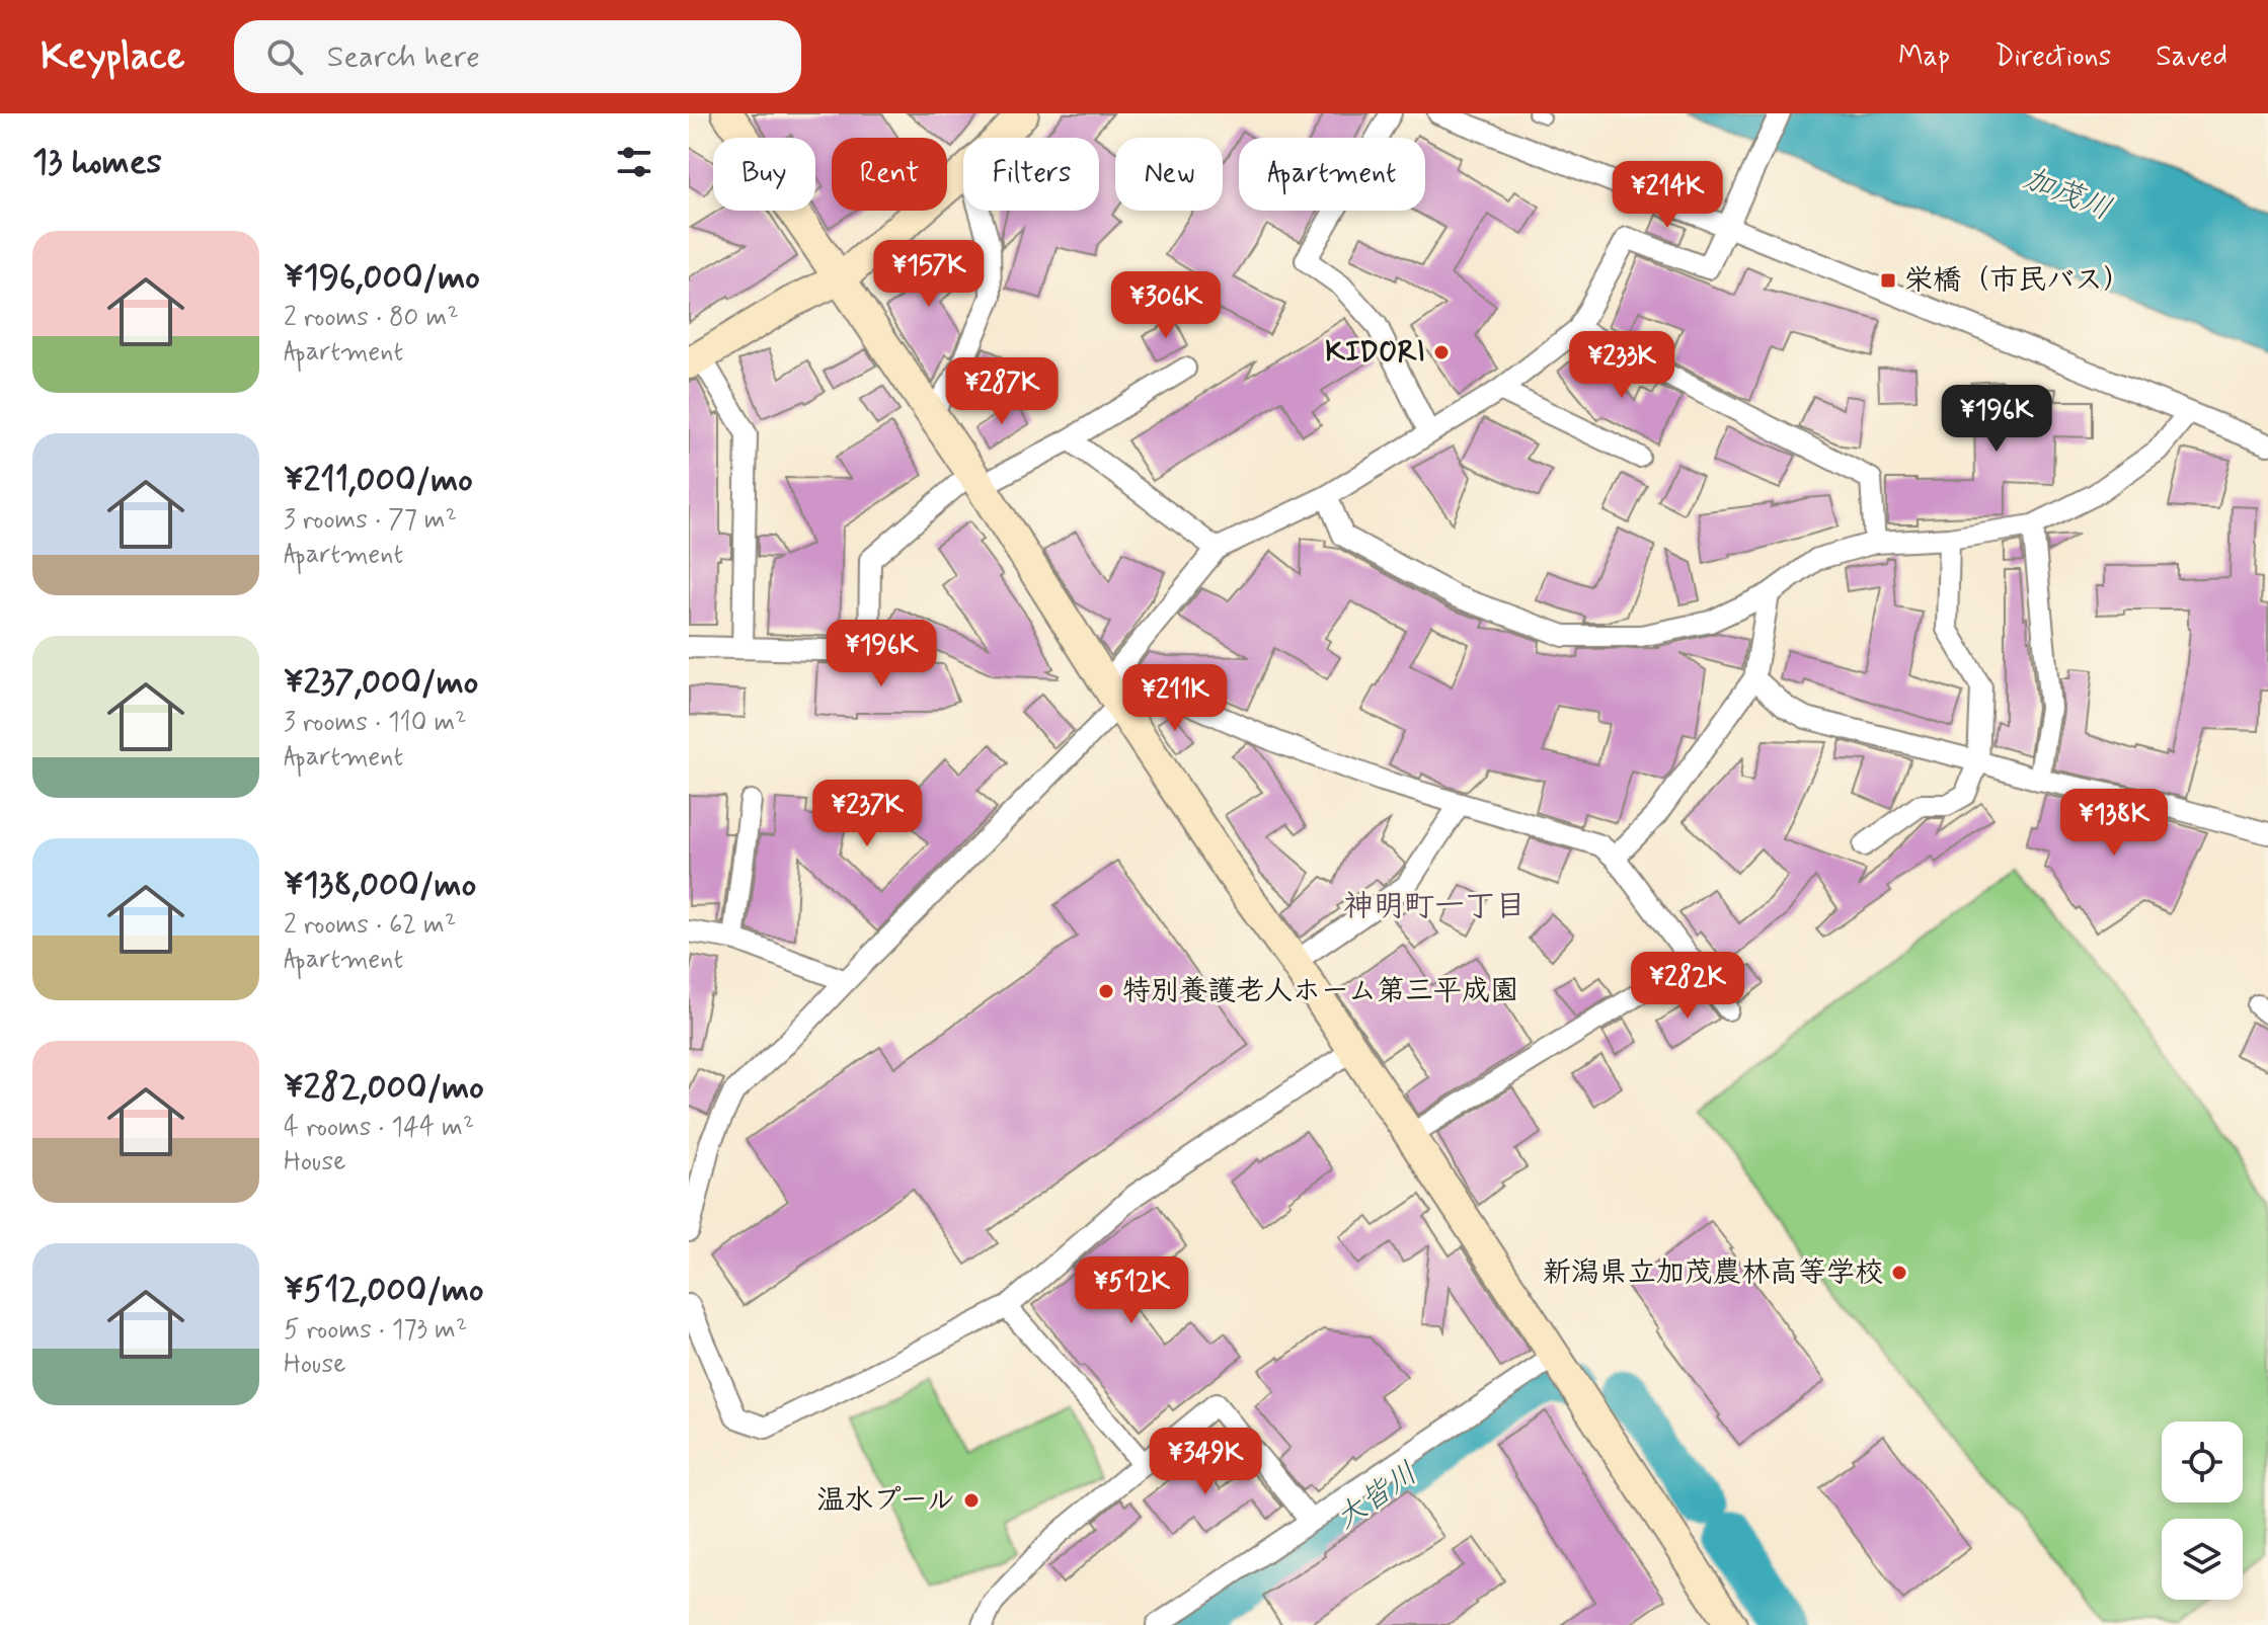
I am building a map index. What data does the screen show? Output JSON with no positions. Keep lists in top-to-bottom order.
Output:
{
  "districts": ["神明町一丁目"],
  "water": ["加茂川", "大皆川"],
  "places": {
    "transit": ["栄橋（市民バス）"],
    "other": [
      "KIDORI",
      "特別養護老人ホーム第三平成園",
      "新潟県立加茂農林高等学校",
      "温水プール"
    ]
  },
  "page": {
    "header": "Keyplace",
    "search": "Search here",
    "nav": ["Map", "Directions", "Saved"],
    "heading": "13 homes",
    "chip": [
      "Buy",
      "Rent",
      "Filters",
      "New",
      "Apartment"
    ],
    "price": [
      "¥214K",
      "¥157K",
      "¥306K",
      "¥233K",
      "¥287K",
      "¥196K",
      "¥196K",
      "¥211K",
      "¥237K",
      "¥138K",
      "¥282K",
      "¥512K",
      "¥349K"
    ],
    "list": [
      {
        "name": "¥196,000/mo",
        "note": "2 rooms · 80 m² · Apartment"
      },
      {
        "name": "¥211,000/mo",
        "note": "3 rooms · 77 m² · Apartment"
      },
      {
        "name": "¥237,000/mo",
        "note": "3 rooms · 110 m² · Apartment"
      },
      {
        "name": "¥138,000/mo",
        "note": "2 rooms · 62 m² · Apartment"
      },
      {
        "name": "¥282,000/mo",
        "note": "4 rooms · 144 m² · House"
      },
      {
        "name": "¥512,000/mo",
        "note": "5 rooms · 173 m² · House"
      }
    ]
  }
}
